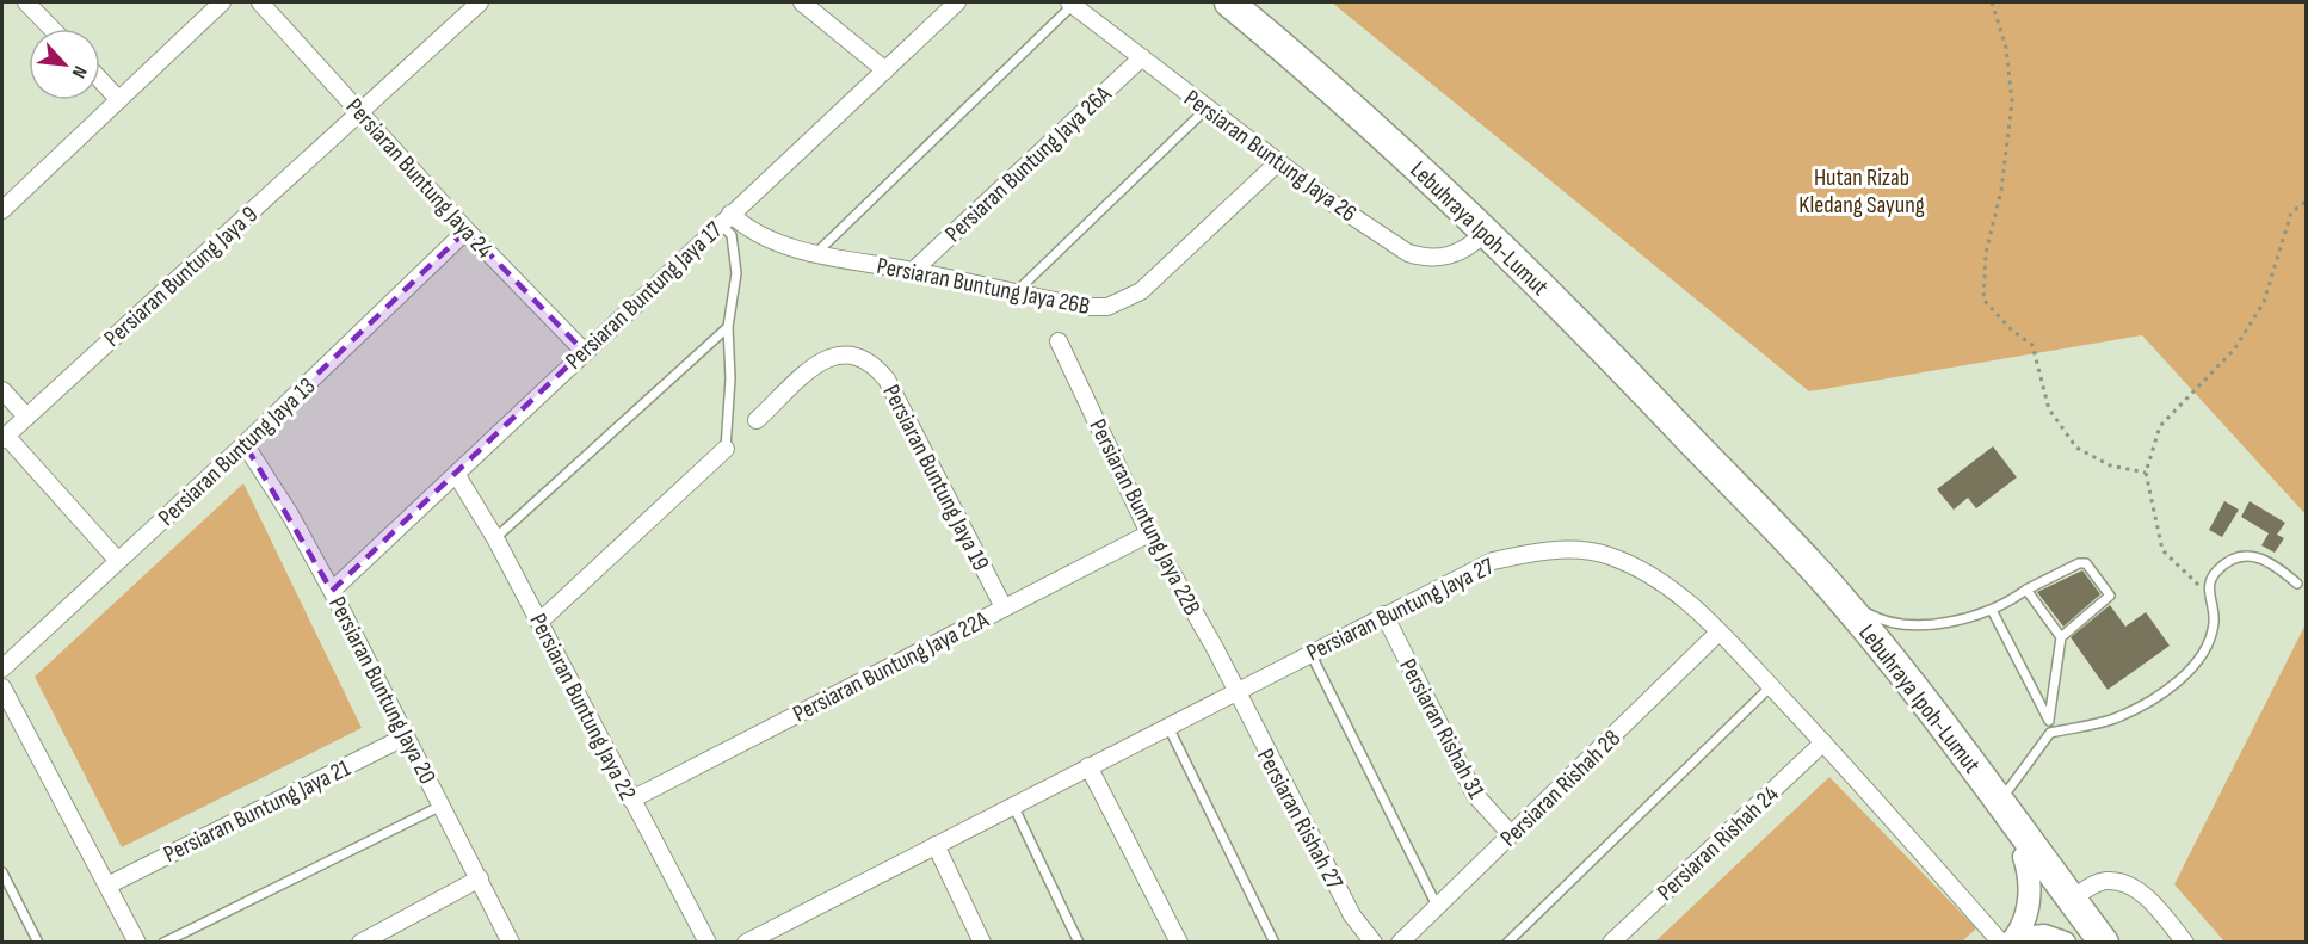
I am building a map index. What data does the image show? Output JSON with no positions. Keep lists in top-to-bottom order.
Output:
{
  "streets": {
    "highway": ["Lebuhraya Ipoh-Lumut"],
    "street": [
      "Persiaran Buntung Jaya 26",
      "Persiaran Buntung Jaya 26A",
      "Persiaran Buntung Jaya 24",
      "Persiaran Buntung Jaya 9",
      "Persiaran Buntung Jaya 26B",
      "Persiaran Buntung Jaya 17",
      "Persiaran Buntung Jaya 13",
      "Persiaran Buntung Jaya 19",
      "Persiaran Buntung Jaya 22B",
      "Persiaran Buntung Jaya 27",
      "Persiaran Buntung Jaya 22A",
      "Persiaran Buntung Jaya 20",
      "Persiaran Buntung Jaya 22",
      "Persiaran Rishah 31",
      "Persiaran Rishah 28",
      "Persiaran Buntung Jaya 21",
      "Persiaran Rishah 27",
      "Persiaran Rishah 24"
    ]
  },
  "crossings": [
    ["Persiaran Buntung Jaya 26", "Persiaran Buntung Jaya 26A"],
    ["Persiaran Buntung Jaya 26", "Lebuhraya Ipoh-Lumut"],
    ["Persiaran Buntung Jaya 26", "Persiaran Buntung Jaya 26B"],
    ["Persiaran Buntung Jaya 26A", "Persiaran Buntung Jaya 26B"],
    ["Persiaran Buntung Jaya 24", "Persiaran Buntung Jaya 9"],
    ["Persiaran Buntung Jaya 24", "Persiaran Buntung Jaya 17"],
    ["Persiaran Buntung Jaya 24", "Persiaran Buntung Jaya 13"],
    ["Persiaran Buntung Jaya 26B", "Persiaran Buntung Jaya 17"],
    ["Persiaran Buntung Jaya 17", "Persiaran Buntung Jaya 20"],
    ["Persiaran Buntung Jaya 17", "Persiaran Buntung Jaya 22"],
    ["Persiaran Buntung Jaya 13", "Persiaran Buntung Jaya 20"],
    ["Persiaran Buntung Jaya 19", "Persiaran Buntung Jaya 22A"],
    ["Persiaran Buntung Jaya 22B", "Persiaran Buntung Jaya 27"],
    ["Persiaran Buntung Jaya 22B", "Persiaran Buntung Jaya 22A"],
    ["Persiaran Buntung Jaya 22B", "Persiaran Rishah 27"],
    ["Persiaran Buntung Jaya 27", "Persiaran Rishah 31"],
    ["Persiaran Buntung Jaya 27", "Persiaran Rishah 28"],
    ["Persiaran Buntung Jaya 27", "Persiaran Rishah 27"],
    ["Persiaran Buntung Jaya 27", "Persiaran Rishah 24"],
    ["Persiaran Buntung Jaya 22A", "Persiaran Buntung Jaya 22"],
    ["Persiaran Buntung Jaya 20", "Persiaran Buntung Jaya 21"],
    ["Persiaran Rishah 31", "Persiaran Rishah 28"]
  ],
  "parks": ["Hutan Rizab Kledang Sayung"],
  "north": "bottom right"
}
